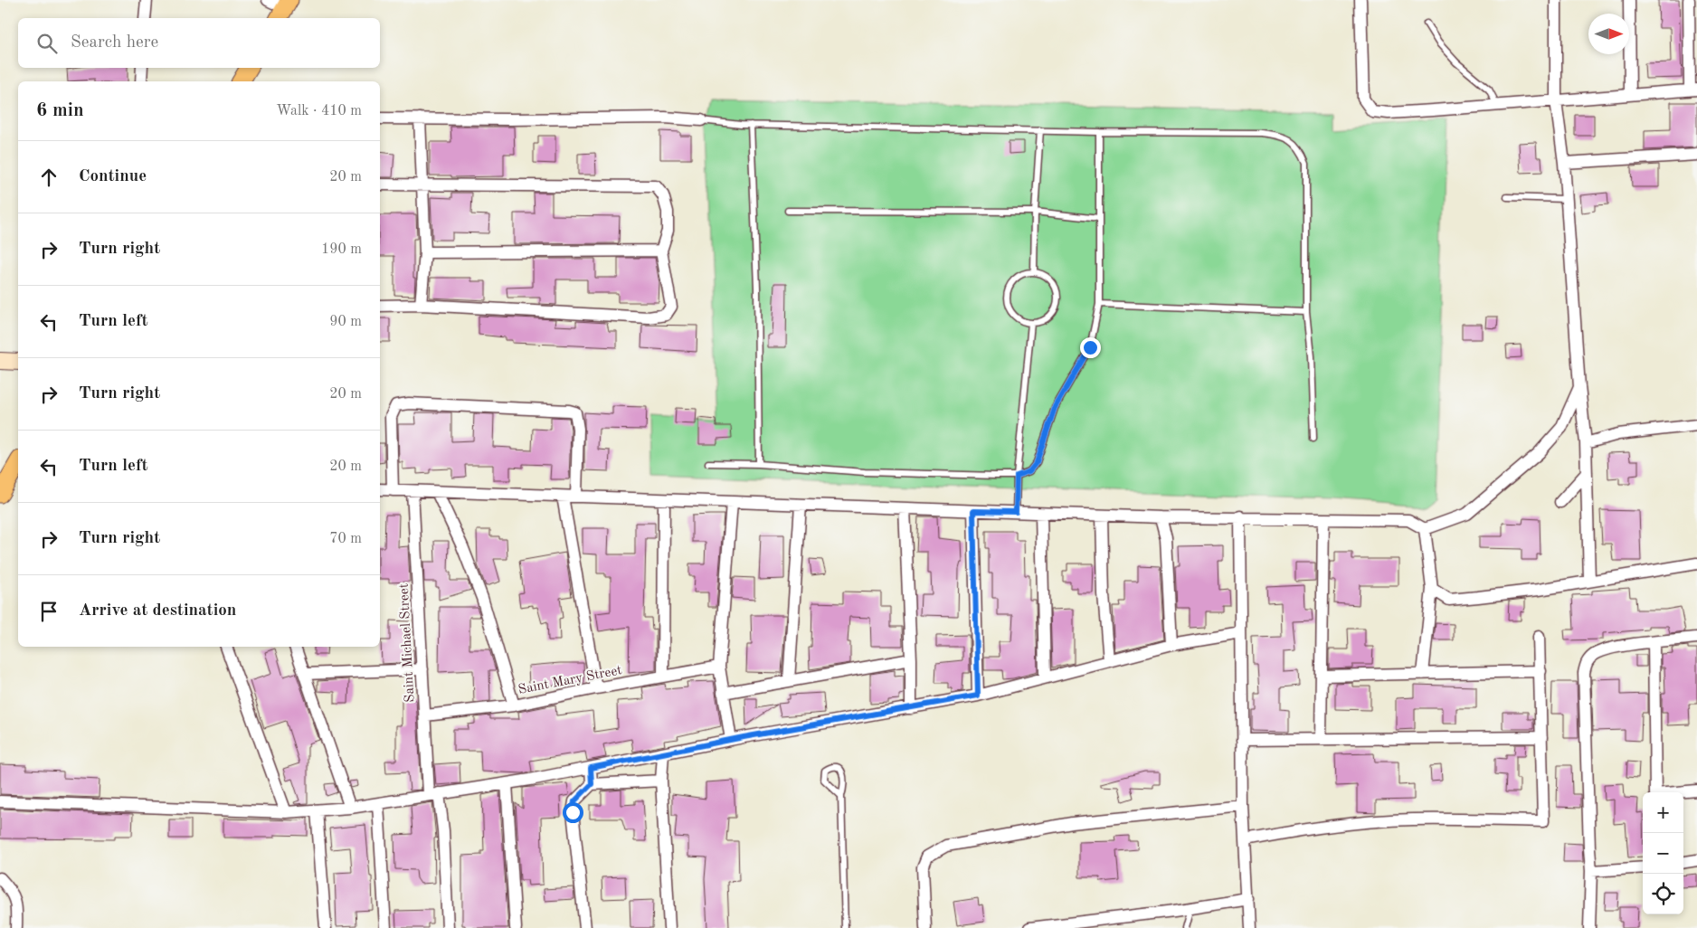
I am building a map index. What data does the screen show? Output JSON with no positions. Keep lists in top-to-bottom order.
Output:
{
  "streets": {
    "street": ["Saint Michael Street", "Saint Mary Street"]
  },
  "crossings": [
    ["Saint Michael Street", "Saint Mary Street"]
  ],
  "north": "right",
  "page": {
    "search": "Search here",
    "heading": ["6 min", "Walk · 410 m"],
    "list": [
      ["Continue", "20 m"],
      ["Turn right", "190 m"],
      ["Turn left", "90 m"],
      ["Turn right", "20 m"],
      ["Turn left", "20 m"],
      ["Turn right", "70 m"],
      "Arrive at destination"
    ],
    "map_buttons": ["+", "−"]
  }
}
